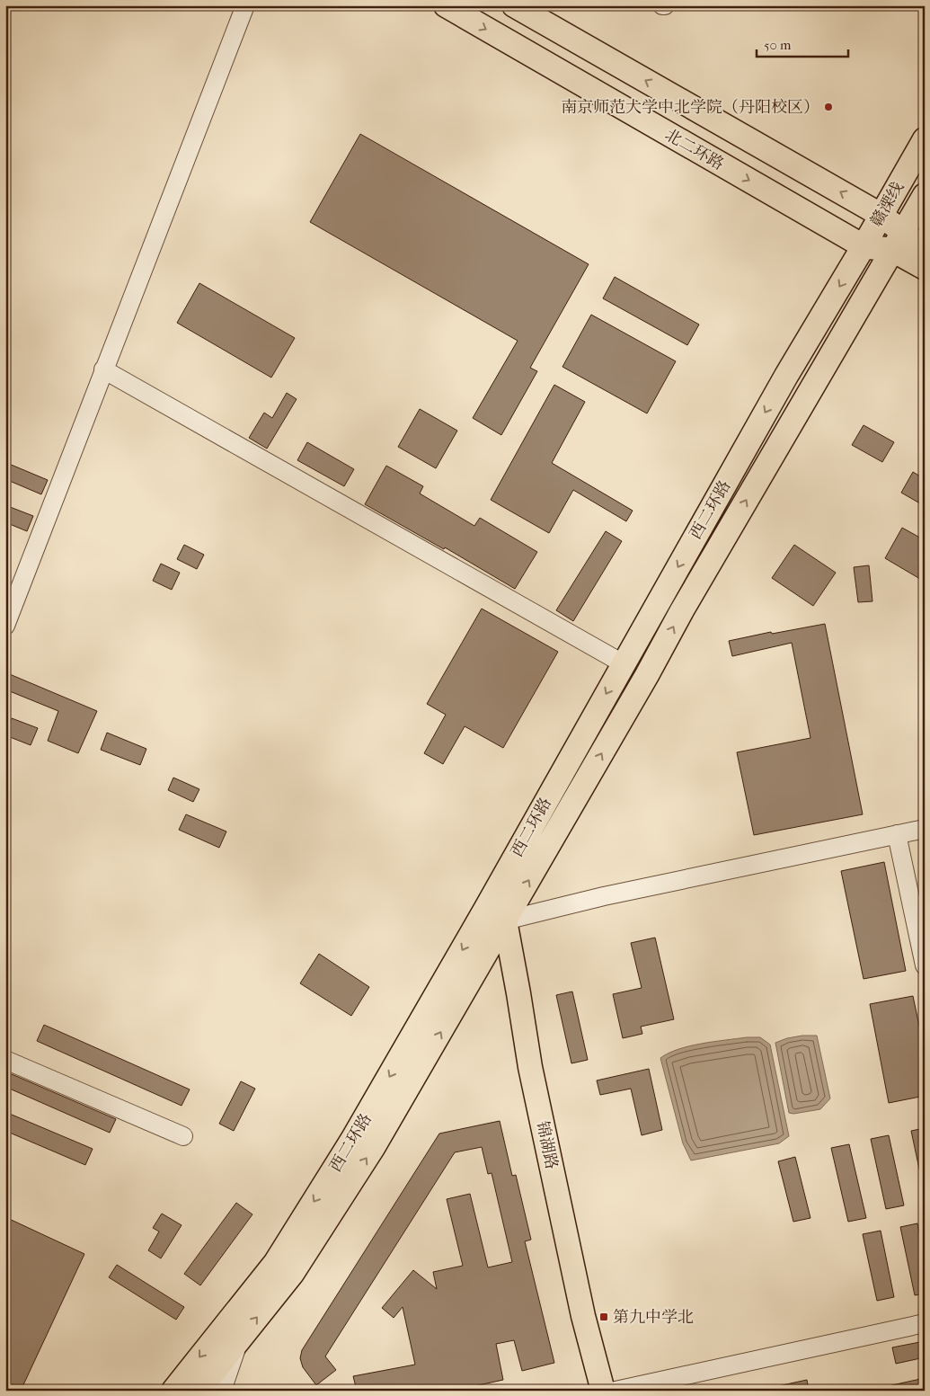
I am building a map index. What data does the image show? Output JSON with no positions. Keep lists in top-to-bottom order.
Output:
{
  "streets": {
    "main road": [
      "北二环路",
      "赣溧线",
      "西二环路",
      "锦湖路"
    ]
  },
  "crossings": [
    ["北二环路", "赣溧线"],
    ["北二环路", "西二环路"],
    ["赣溧线", "西二环路"],
    ["西二环路", "锦湖路"]
  ],
  "places": {
    "other": ["南京师范大学中北学院（丹阳校区）"],
    "transit": ["第九中学北"]
  },
  "scale_bar": "50 m"
}
